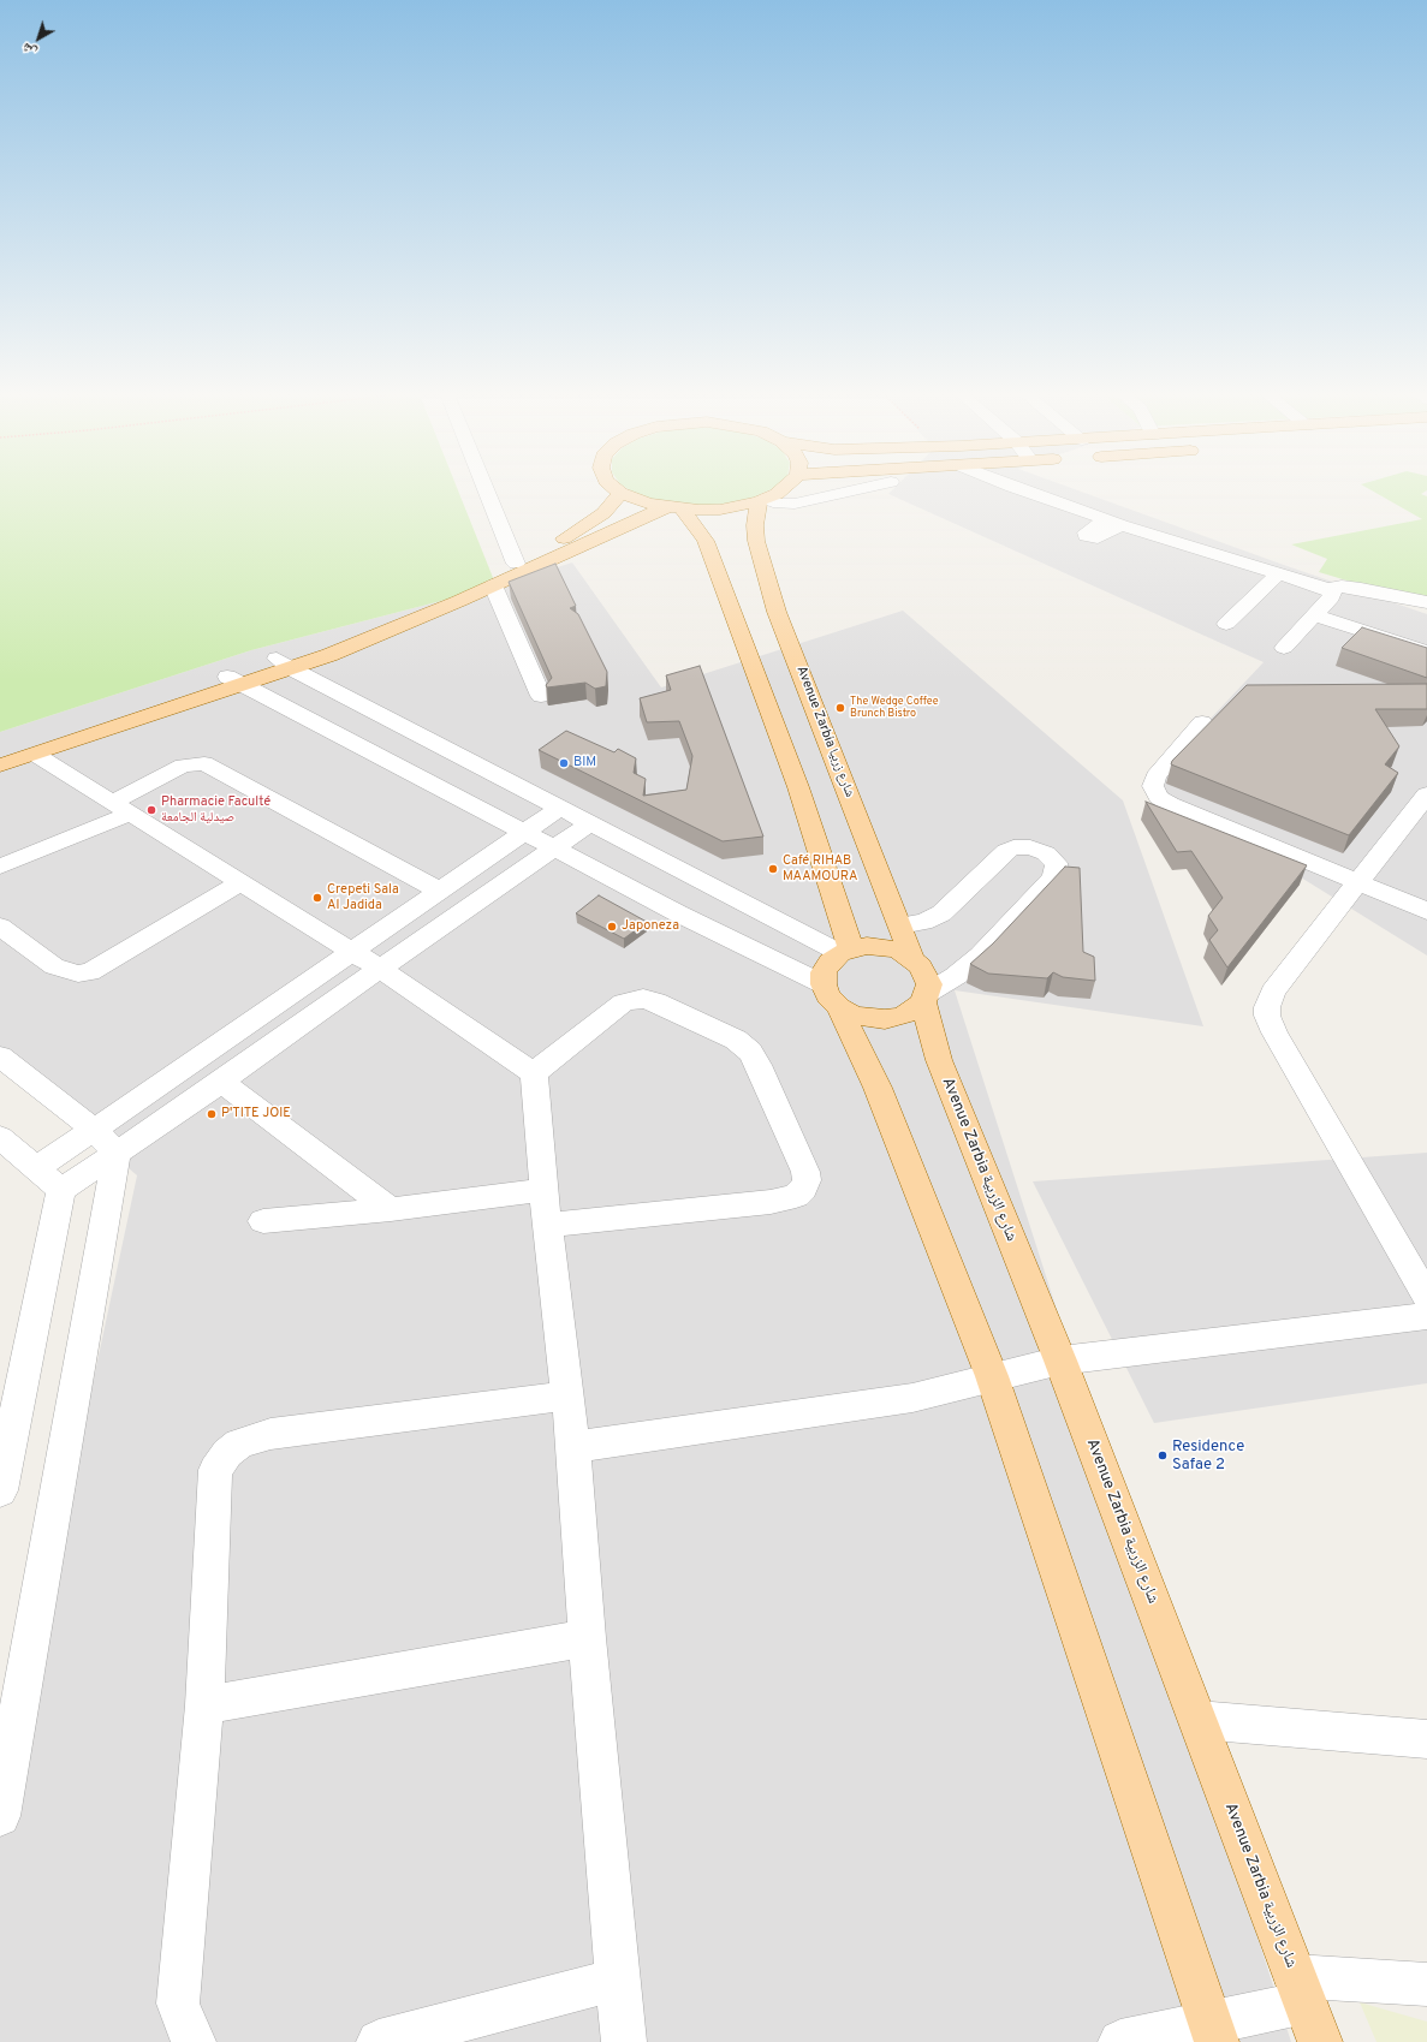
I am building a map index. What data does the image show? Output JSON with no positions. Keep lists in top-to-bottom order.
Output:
{
  "streets": {
    "main road": ["Avenue Zarbia شارع زربيا", "Avenue Zarbia شارع الزربية"]
  },
  "crossings": [
    ["Avenue Zarbia شارع زربيا", "Avenue Zarbia شارع الزربية"]
  ],
  "places": [
    "The Wedge Coffee Brunch Bistro",
    "BIM",
    "Pharmacie Faculté صيدلية الجامعة",
    "Café RIHAB MAAMOURA",
    "Crepeti Sala Al Jadida",
    "Japoneza",
    "P'TITE JOIE",
    "Residence Safae 2"
  ],
  "north": "bottom left"
}
